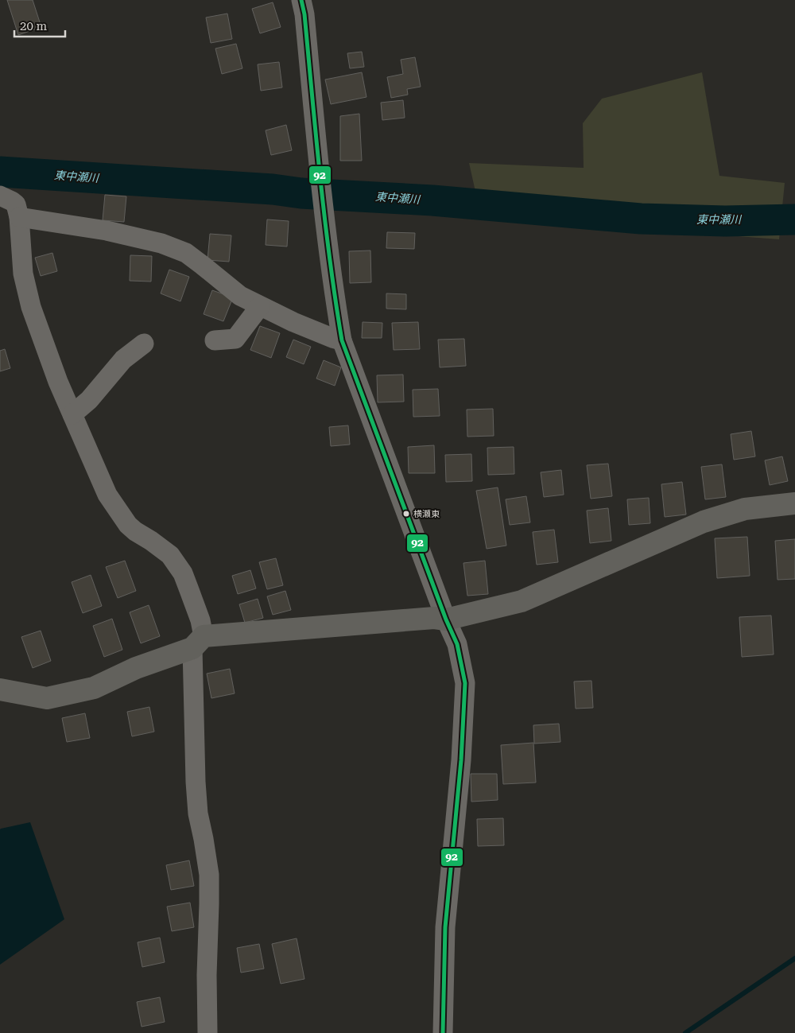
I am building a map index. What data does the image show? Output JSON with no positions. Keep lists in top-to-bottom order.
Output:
{
  "water": ["東中瀬川"],
  "places": ["横瀬東"],
  "lines": ["transit line 92"],
  "scale_bar": "20 m"
}
